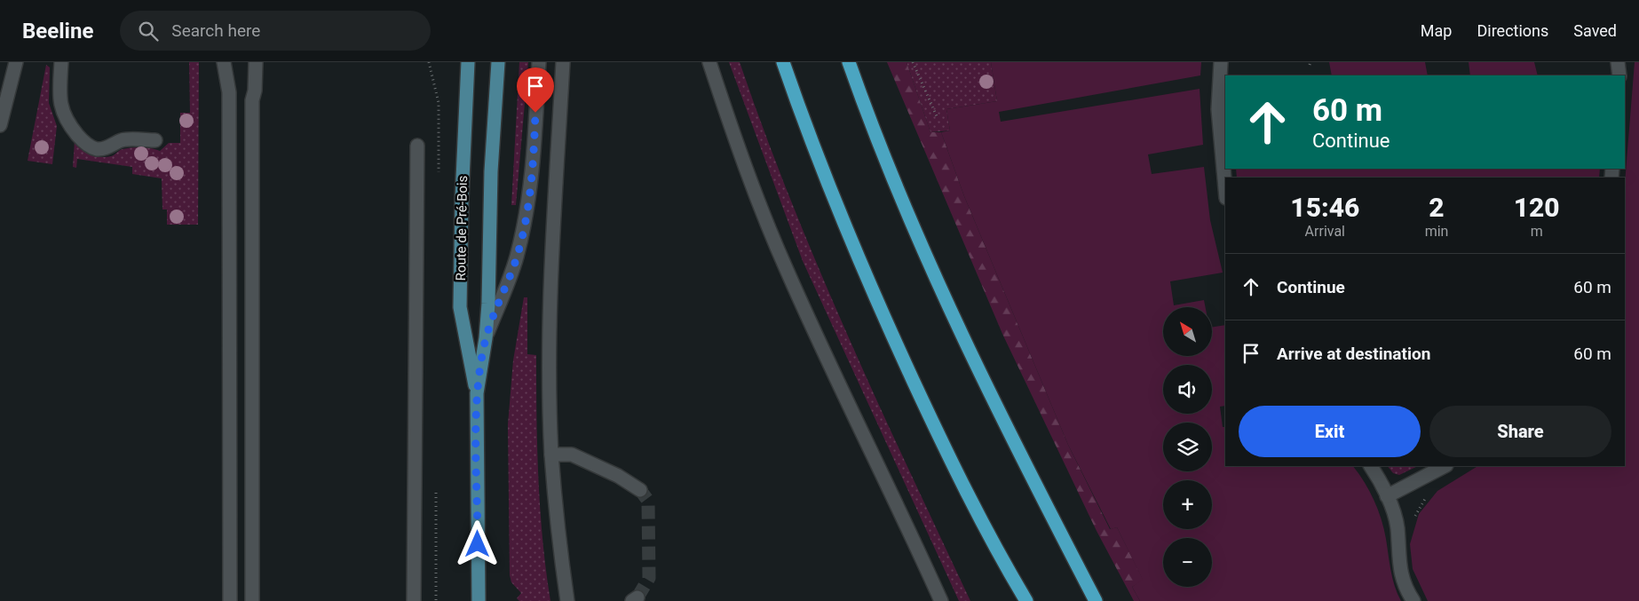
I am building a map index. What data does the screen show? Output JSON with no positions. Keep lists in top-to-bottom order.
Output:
{
  "streets": {
    "main road": ["Route de Pré-Bois"]
  },
  "north": "top left",
  "page": {
    "header": "Beeline",
    "search": "Search here",
    "nav": ["Map", "Directions", "Saved"],
    "turn": ["60 m", "Continue"],
    "eta": [
      "15:46",
      "Arrival",
      "2",
      "min",
      "120",
      "m"
    ],
    "list": [
      {
        "name": "Continue",
        "value": "60 m"
      },
      {
        "name": "Arrive at destination",
        "value": "60 m"
      }
    ],
    "map_buttons": ["+", "−"],
    "buttons": ["Exit", "Share"]
  }
}
